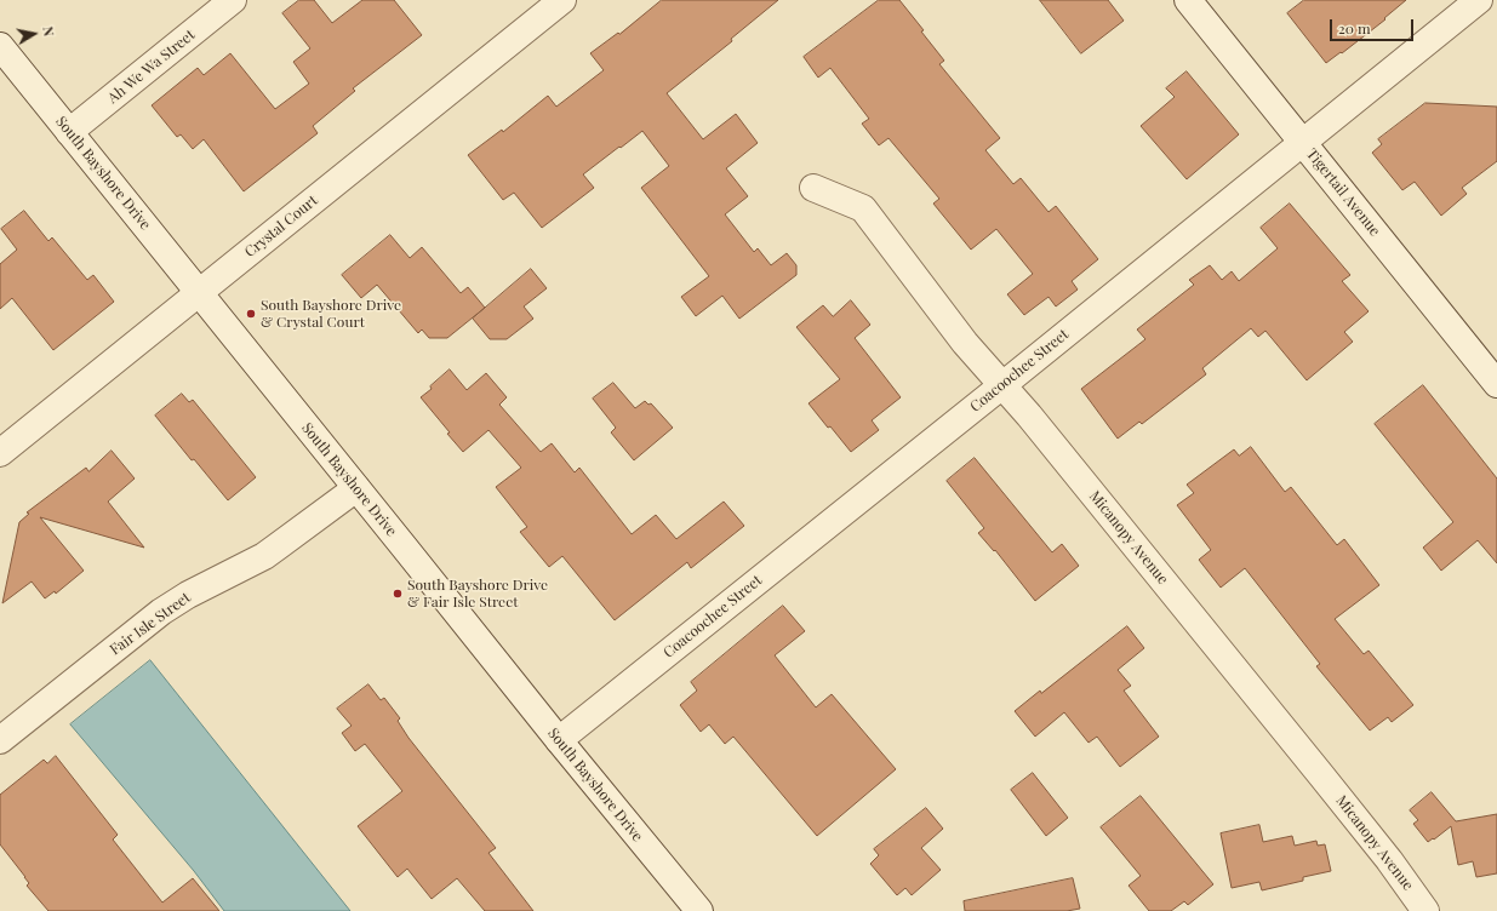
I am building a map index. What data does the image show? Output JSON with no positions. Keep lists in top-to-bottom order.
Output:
{
  "streets": {
    "street": [
      "Ah We Wa Street",
      "South Bayshore Drive",
      "Tigertail Avenue",
      "Crystal Court",
      "Coacoochee Street",
      "Micanopy Avenue",
      "Fair Isle Street"
    ]
  },
  "crossings": [
    ["Ah We Wa Street", "South Bayshore Drive"],
    ["South Bayshore Drive", "Crystal Court"],
    ["South Bayshore Drive", "Coacoochee Street"],
    ["South Bayshore Drive", "Fair Isle Street"],
    ["Tigertail Avenue", "Coacoochee Street"],
    ["Coacoochee Street", "Micanopy Avenue"]
  ],
  "places": ["South Bayshore Drive & Crystal Court", "South Bayshore Drive & Fair Isle Street"],
  "scale_bar": "20 m",
  "north": "right"
}
